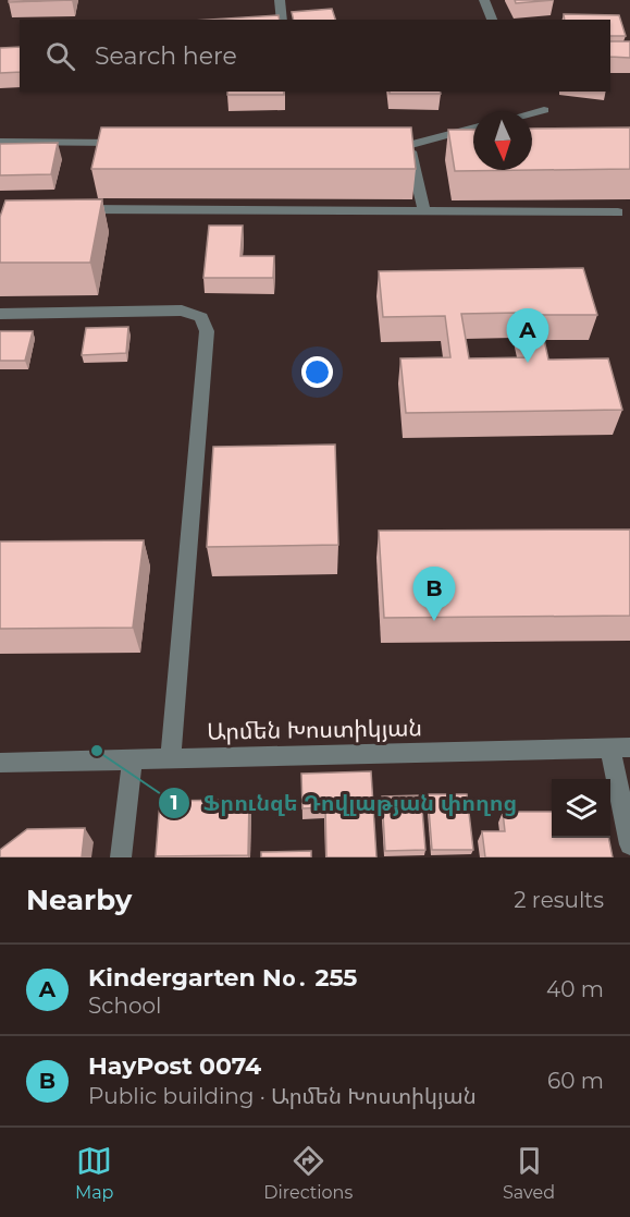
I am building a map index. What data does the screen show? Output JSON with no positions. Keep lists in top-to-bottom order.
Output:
{
  "streets": {
    "street": ["Արմեն Խոստիկյան"]
  },
  "places": ["Ֆրունզե Դովլաթյան փողոց"],
  "north": "bottom",
  "page": {
    "search": "Search here",
    "pins": ["A", "B"],
    "heading": ["Nearby", "2 results"],
    "list": [
      {
        "mark": "A",
        "name": "Kindergarten Nօ․ 255",
        "note": "School",
        "value": "40 m"
      },
      {
        "mark": "B",
        "name": "HayPost 0074",
        "note": "Public building · Արմեն Խոստիկյան",
        "value": "60 m"
      }
    ],
    "nav": ["Map", "Directions", "Saved"]
  }
}
